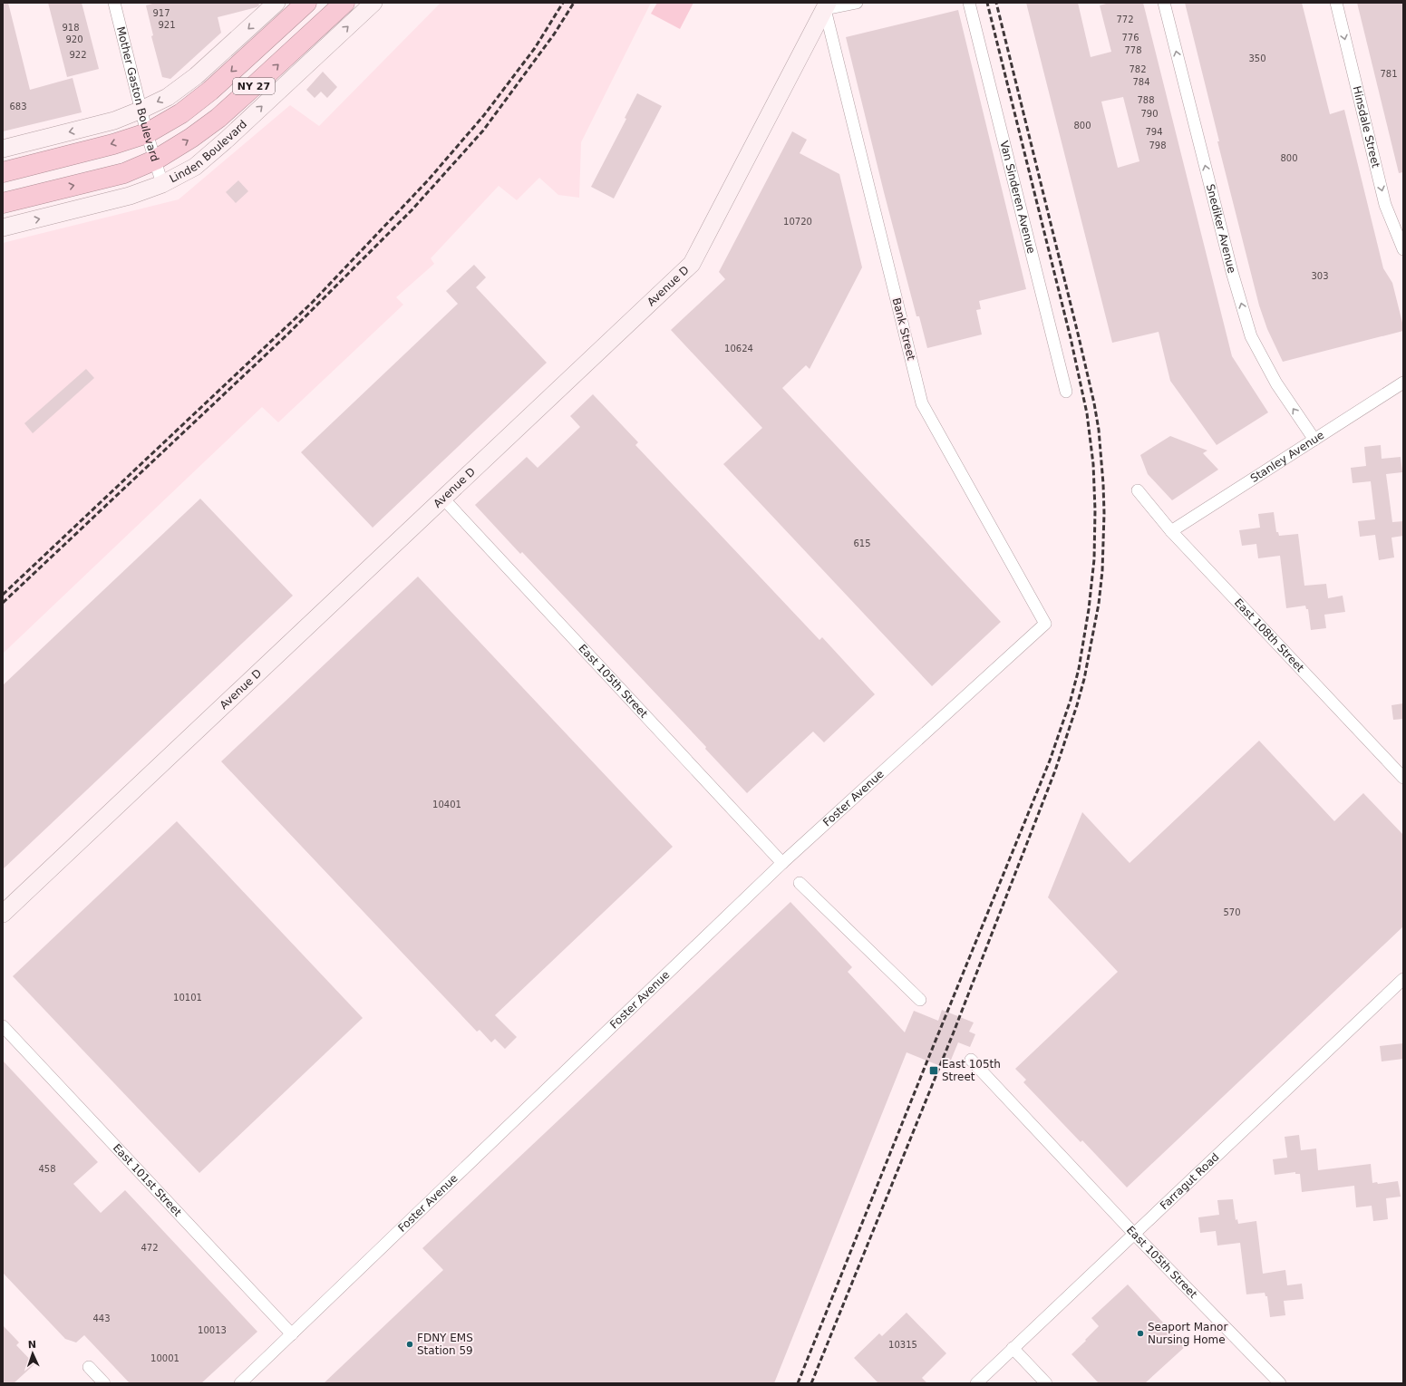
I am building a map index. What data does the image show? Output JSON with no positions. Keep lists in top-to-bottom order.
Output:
{
  "streets": {
    "highway": ["NY 27", "Linden Boulevard"],
    "main road": ["Avenue D"],
    "street": [
      "Mother Gaston Boulevard",
      "Hinsdale Street",
      "Van Sinderen Avenue",
      "Snediker Avenue",
      "Bank Street",
      "Stanley Avenue",
      "East 108th Street",
      "East 105th Street",
      "Foster Avenue",
      "East 101st Street",
      "Farragut Road"
    ]
  },
  "crossings": [
    ["NY 27", "Mother Gaston Boulevard"],
    ["Mother Gaston Boulevard", "Linden Boulevard"],
    ["Snediker Avenue", "Stanley Avenue"],
    ["Avenue D", "Bank Street"],
    ["Avenue D", "East 105th Street"],
    ["Bank Street", "Foster Avenue"],
    ["Stanley Avenue", "East 108th Street"],
    ["East 105th Street", "Foster Avenue"],
    ["East 105th Street", "Farragut Road"],
    ["Foster Avenue", "East 101st Street"]
  ],
  "one_way": ["Hinsdale Street", "Snediker Avenue"],
  "places": {
    "transit": ["East 105th Street"],
    "other": ["Seaport Manor Nursing Home", "FDNY EMS Station 59"]
  },
  "house_numbers": [
    "917",
    "772",
    "921",
    "918",
    "776",
    "920",
    "778",
    "922",
    "350",
    "782",
    "781",
    "784",
    "788",
    "683",
    "790",
    "800",
    "794",
    "798",
    "800",
    "10720",
    "303",
    "10624",
    "615",
    "10401",
    "570",
    "10101",
    "458",
    "472",
    "443",
    "10013",
    "10315",
    "10001"
  ],
  "north": "top"
}
